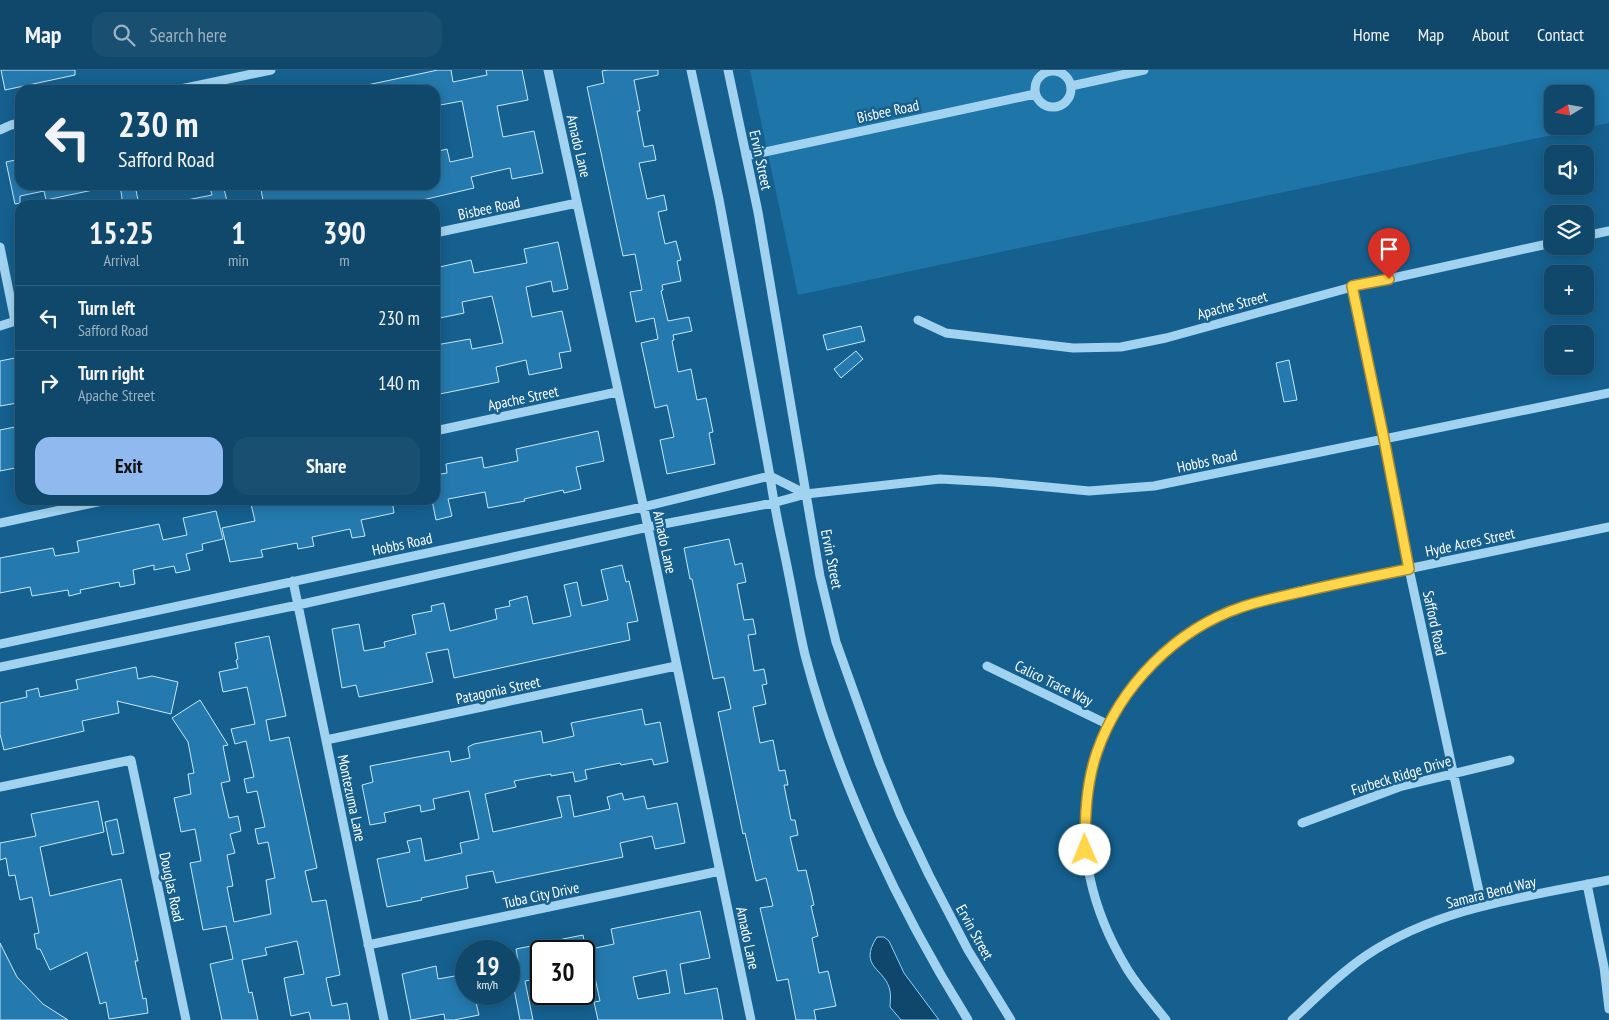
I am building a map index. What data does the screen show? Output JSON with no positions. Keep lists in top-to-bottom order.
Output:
{
  "streets": {
    "street": [
      "Bisbee Road",
      "Amado Lane",
      "Ervin Street",
      "Apache Street",
      "Hobbs Road",
      "Hyde Acres Street",
      "Safford Road",
      "Calico Trace Way",
      "Patagonia Street",
      "Furbeck Ridge Drive",
      "Montezuma Lane",
      "Douglas Road",
      "Samara Bend Way",
      "Tuba City Drive"
    ]
  },
  "crossings": [
    ["Bisbee Road", "Amado Lane"],
    ["Bisbee Road", "Ervin Street"],
    ["Amado Lane", "Apache Street"],
    ["Amado Lane", "Hobbs Road"],
    ["Amado Lane", "Patagonia Street"],
    ["Amado Lane", "Tuba City Drive"],
    ["Ervin Street", "Hobbs Road"],
    ["Apache Street", "Safford Road"],
    ["Hobbs Road", "Safford Road"],
    ["Hobbs Road", "Montezuma Lane"],
    ["Hyde Acres Street", "Safford Road"],
    ["Hyde Acres Street", "Calico Trace Way"],
    ["Safford Road", "Furbeck Ridge Drive"],
    ["Safford Road", "Samara Bend Way"],
    ["Patagonia Street", "Montezuma Lane"],
    ["Montezuma Lane", "Tuba City Drive"]
  ],
  "north": "left",
  "page": {
    "header": "Map",
    "search": "Search here",
    "nav": [
      "Home",
      "Map",
      "About",
      "Contact"
    ],
    "map_buttons": ["+", "−"],
    "turn": ["230 m", "Safford Road"],
    "eta": [
      "15:25",
      "Arrival",
      "1",
      "min",
      "390",
      "m"
    ],
    "list": [
      {
        "name": "Turn left",
        "note": "Safford Road",
        "value": "230 m"
      },
      {
        "name": "Turn right",
        "note": "Apache Street",
        "value": "140 m"
      }
    ],
    "buttons": ["Exit", "Share"],
    "speed": "19 km/h",
    "limit": "30"
  }
}
